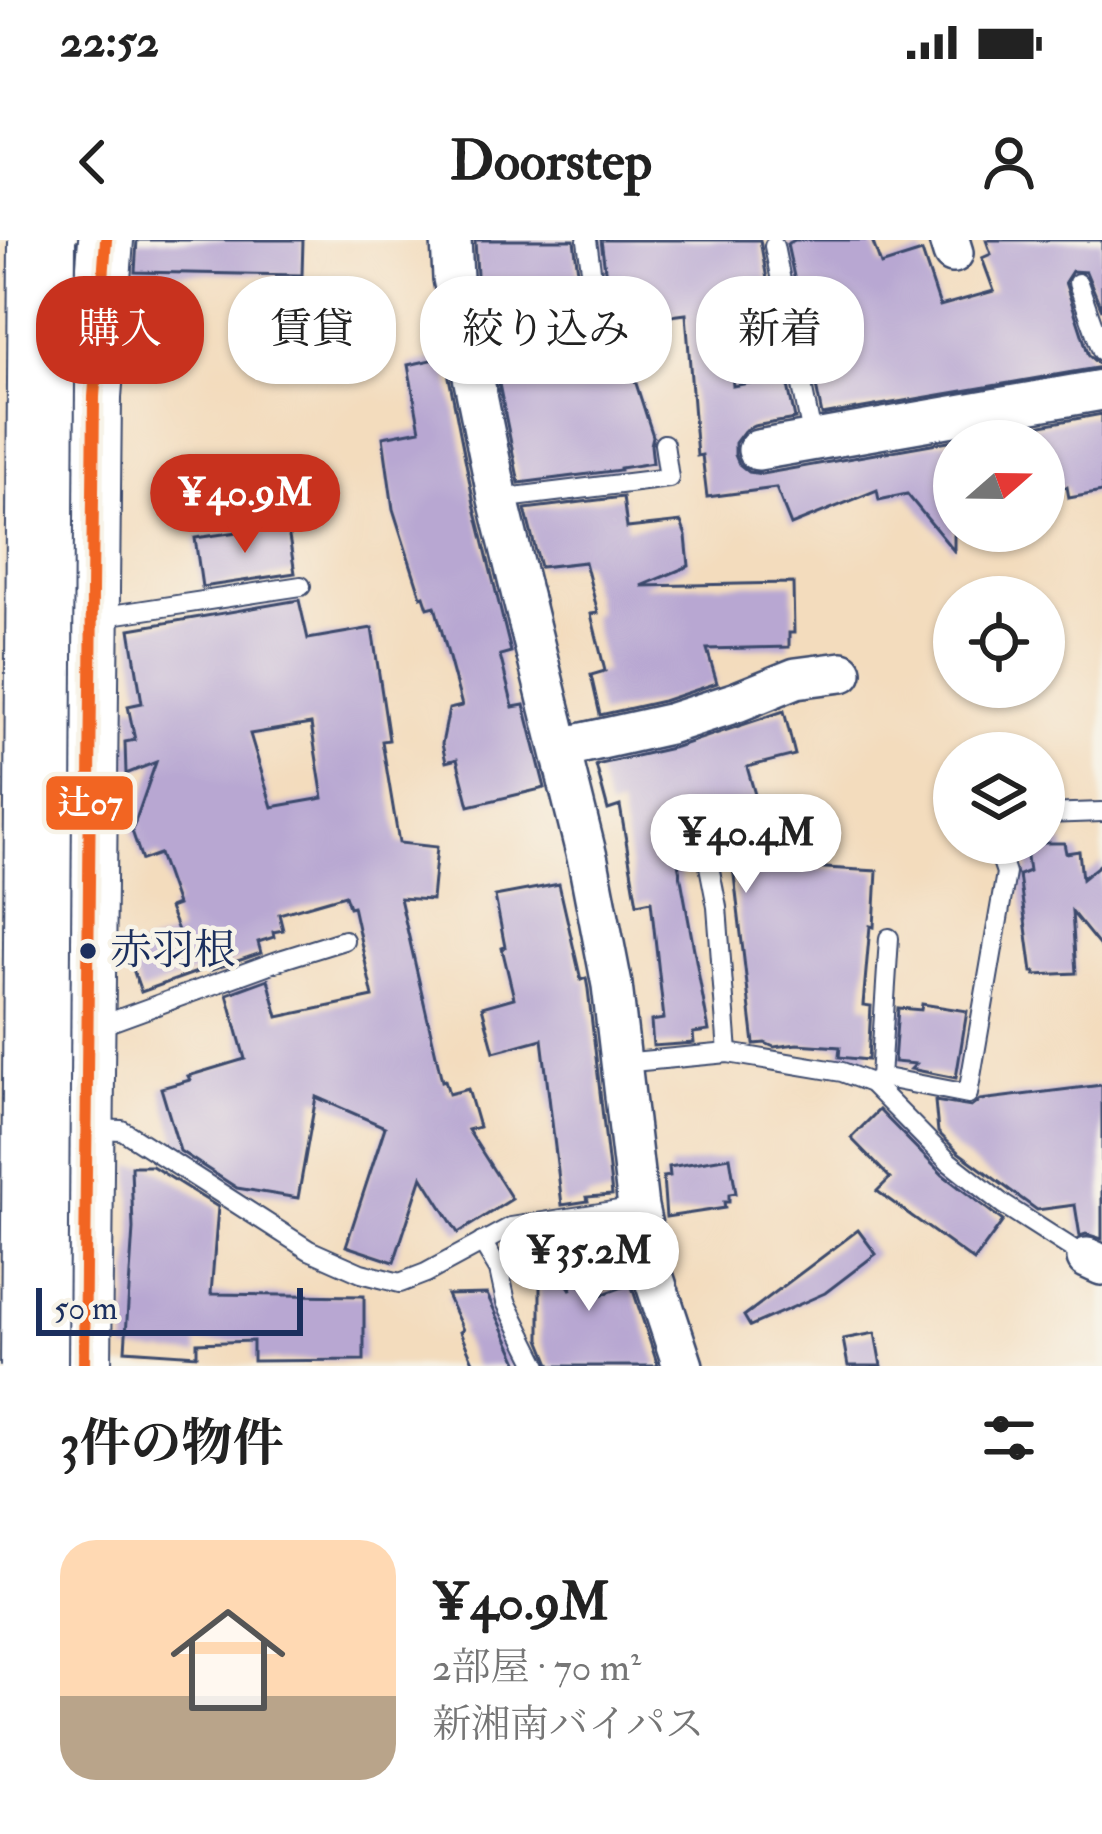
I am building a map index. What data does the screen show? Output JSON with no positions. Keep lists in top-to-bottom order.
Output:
{
  "places": ["赤羽根"],
  "lines": ["transit line 辻07"],
  "scale_bar": "50 m",
  "north": "right",
  "page": {
    "status": "22:52",
    "header": "Doorstep",
    "chip": [
      "購入",
      "賃貸",
      "絞り込み",
      "新着"
    ],
    "price": ["¥40.9M", "¥40.4M", "¥35.2M"],
    "scale": "50 m",
    "heading": "3件の物件",
    "list": [
      {
        "name": "¥40.9M",
        "note": "2部屋 · 70 m² · 新湘南バイパス"
      }
    ]
  }
}
